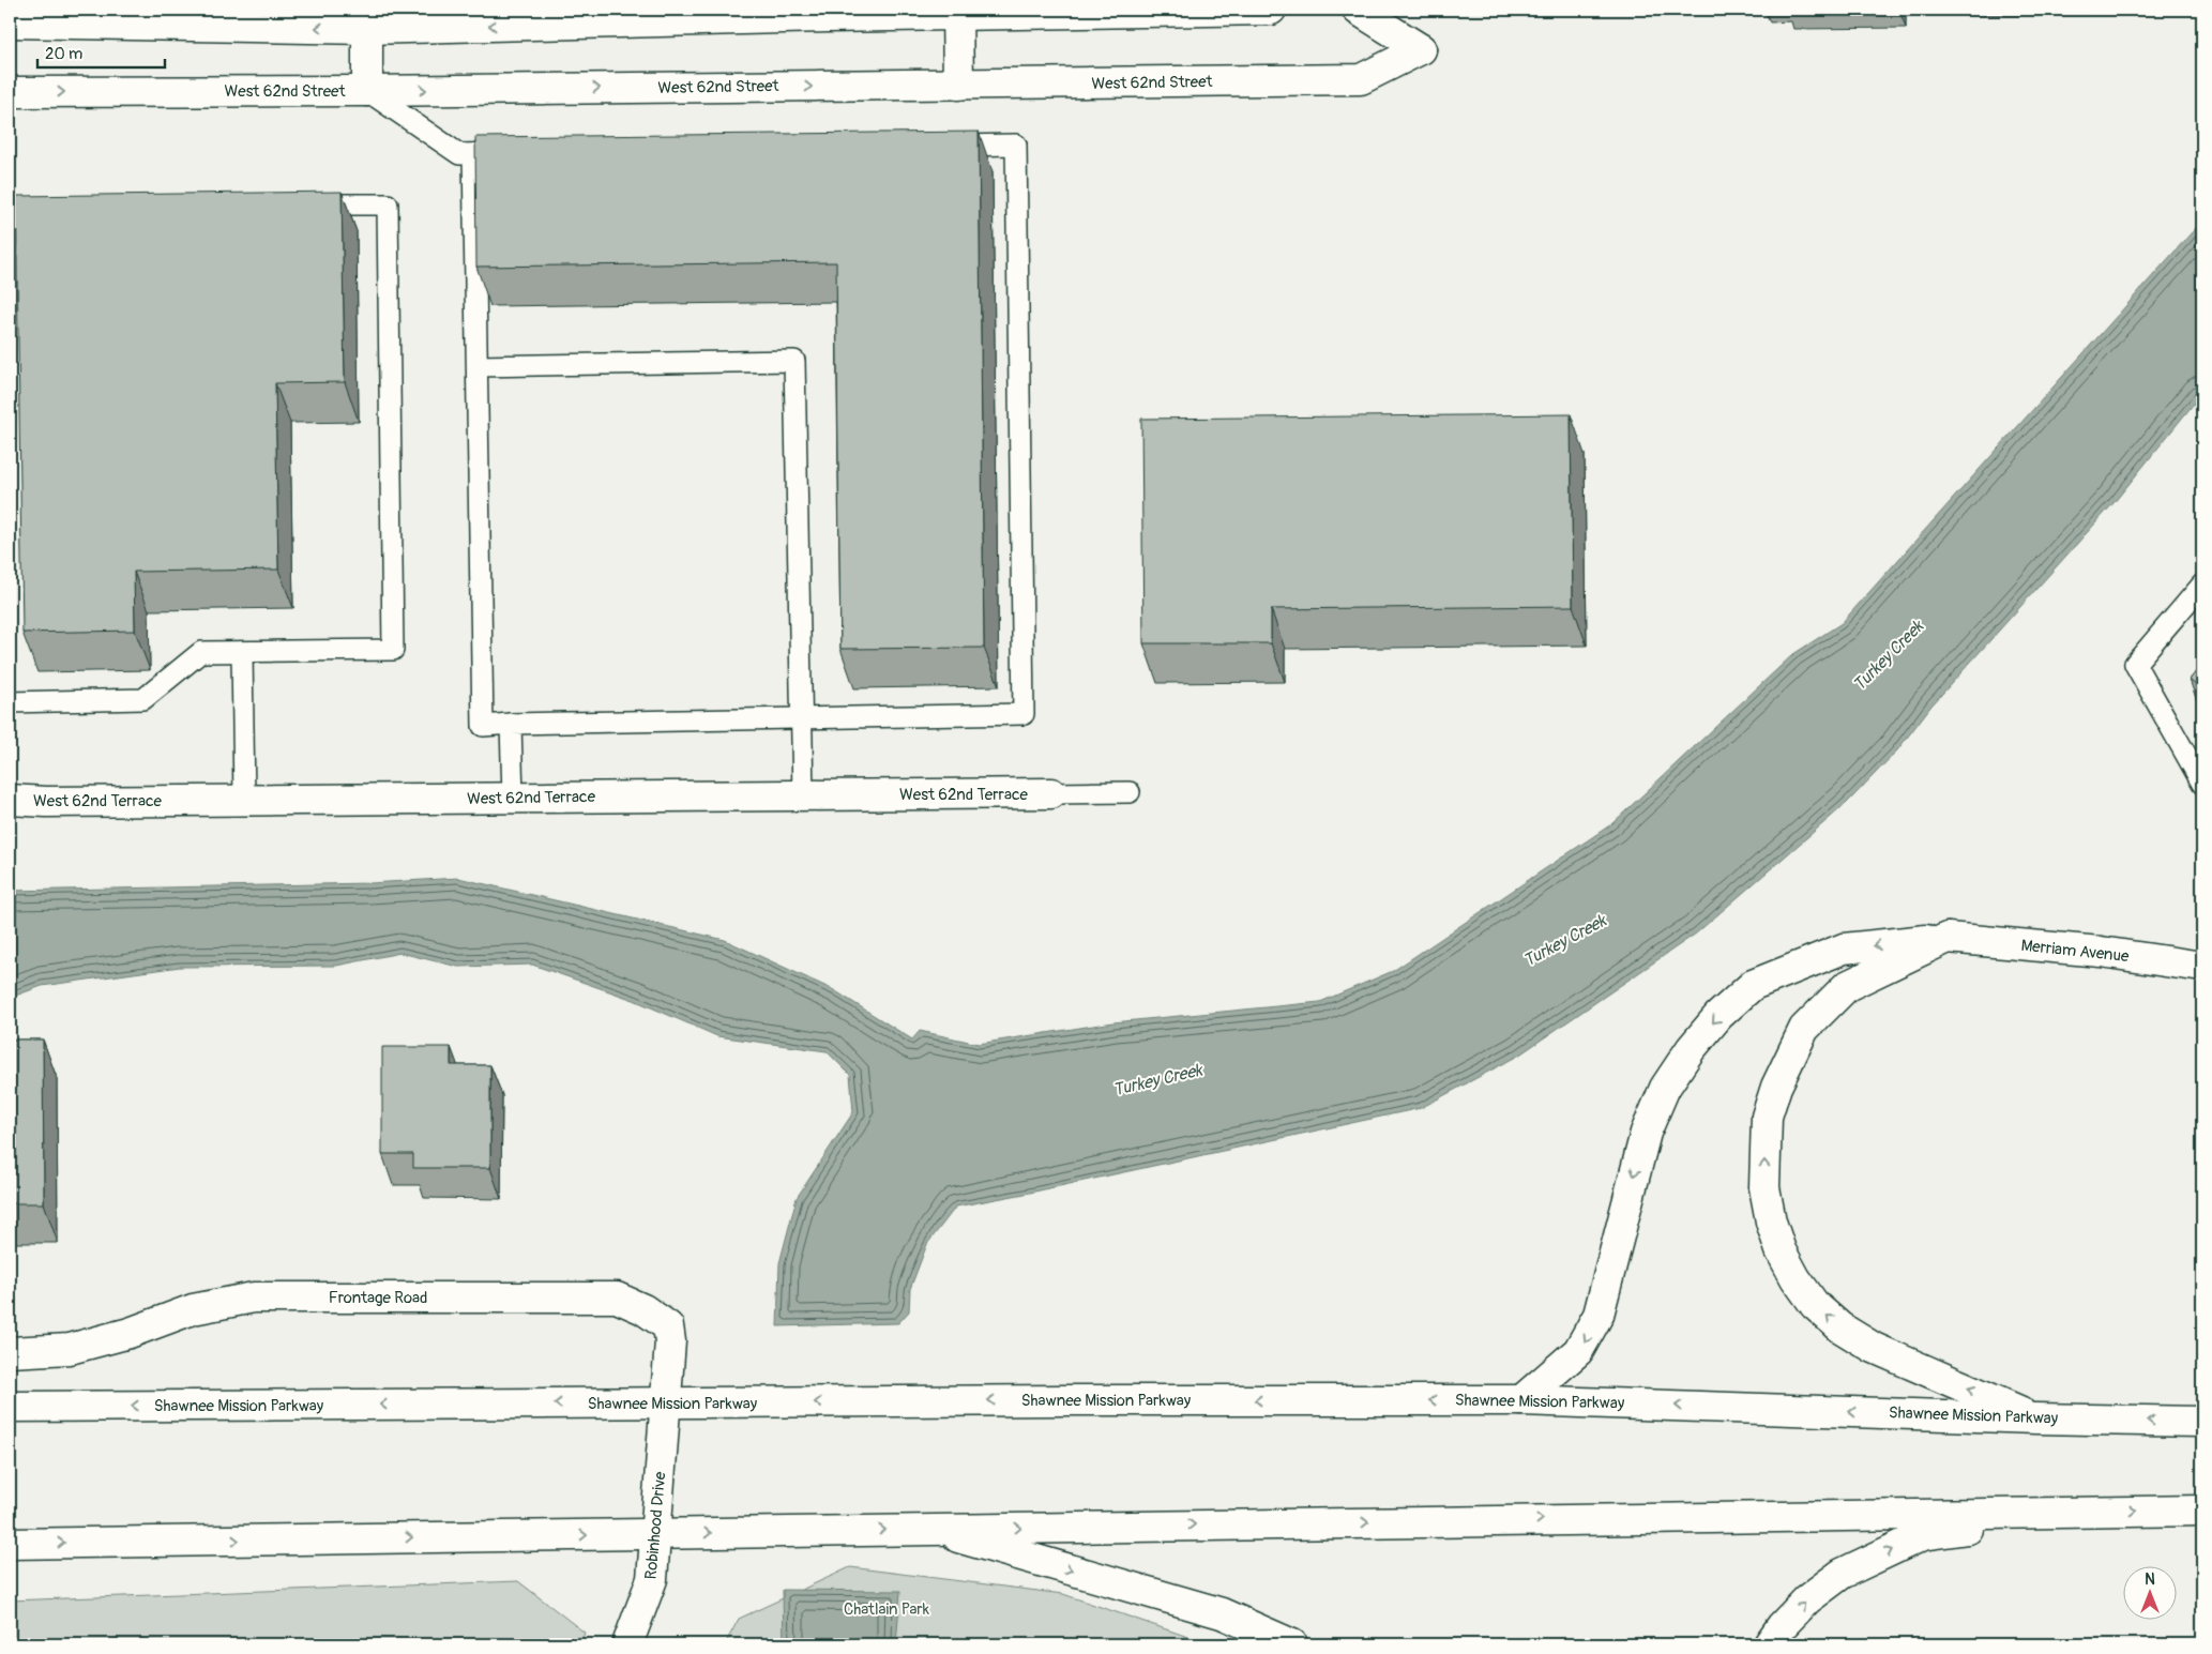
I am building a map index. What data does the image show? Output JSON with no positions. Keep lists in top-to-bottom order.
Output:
{
  "streets": {
    "main road": [
      "West 62nd Street",
      "West 62nd Terrace",
      "Merriam Avenue",
      "Frontage Road",
      "Shawnee Mission Parkway",
      "Robinhood Drive"
    ]
  },
  "crossings": [
    ["Merriam Avenue", "Shawnee Mission Parkway"],
    ["Frontage Road", "Shawnee Mission Parkway"],
    ["Frontage Road", "Robinhood Drive"],
    ["Shawnee Mission Parkway", "Robinhood Drive"]
  ],
  "one_way": ["Merriam Avenue"],
  "water": ["Turkey Creek"],
  "parks": ["Chatlain Park"],
  "scale_bar": "20 m",
  "north": "top"
}
